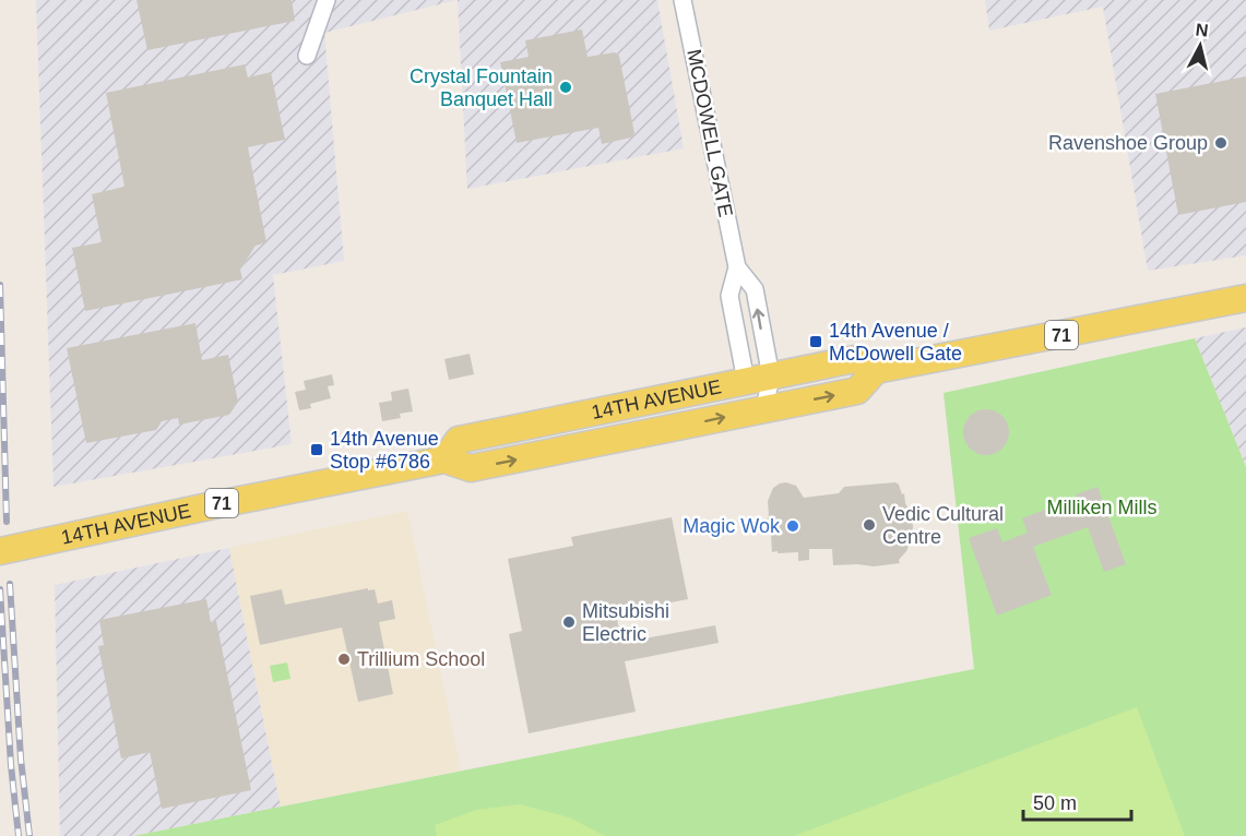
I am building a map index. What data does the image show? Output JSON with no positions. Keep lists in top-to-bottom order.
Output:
{
  "streets": {
    "main road": ["71", "14TH AVENUE"],
    "street": ["MCDOWELL GATE"]
  },
  "crossings": [
    ["MCDOWELL GATE", "14TH AVENUE"]
  ],
  "parks": ["Milliken Mills"],
  "places": {
    "other": [
      "Crystal Fountain Banquet Hall",
      "Ravenshoe Group",
      "Vedic Cultural Centre",
      "Magic Wok",
      "Mitsubishi Electric",
      "Trillium School"
    ],
    "transit": ["14th Avenue / McDowell Gate", "14th Avenue Stop #6786"]
  },
  "scale_bar": "50 m",
  "north": "top"
}
